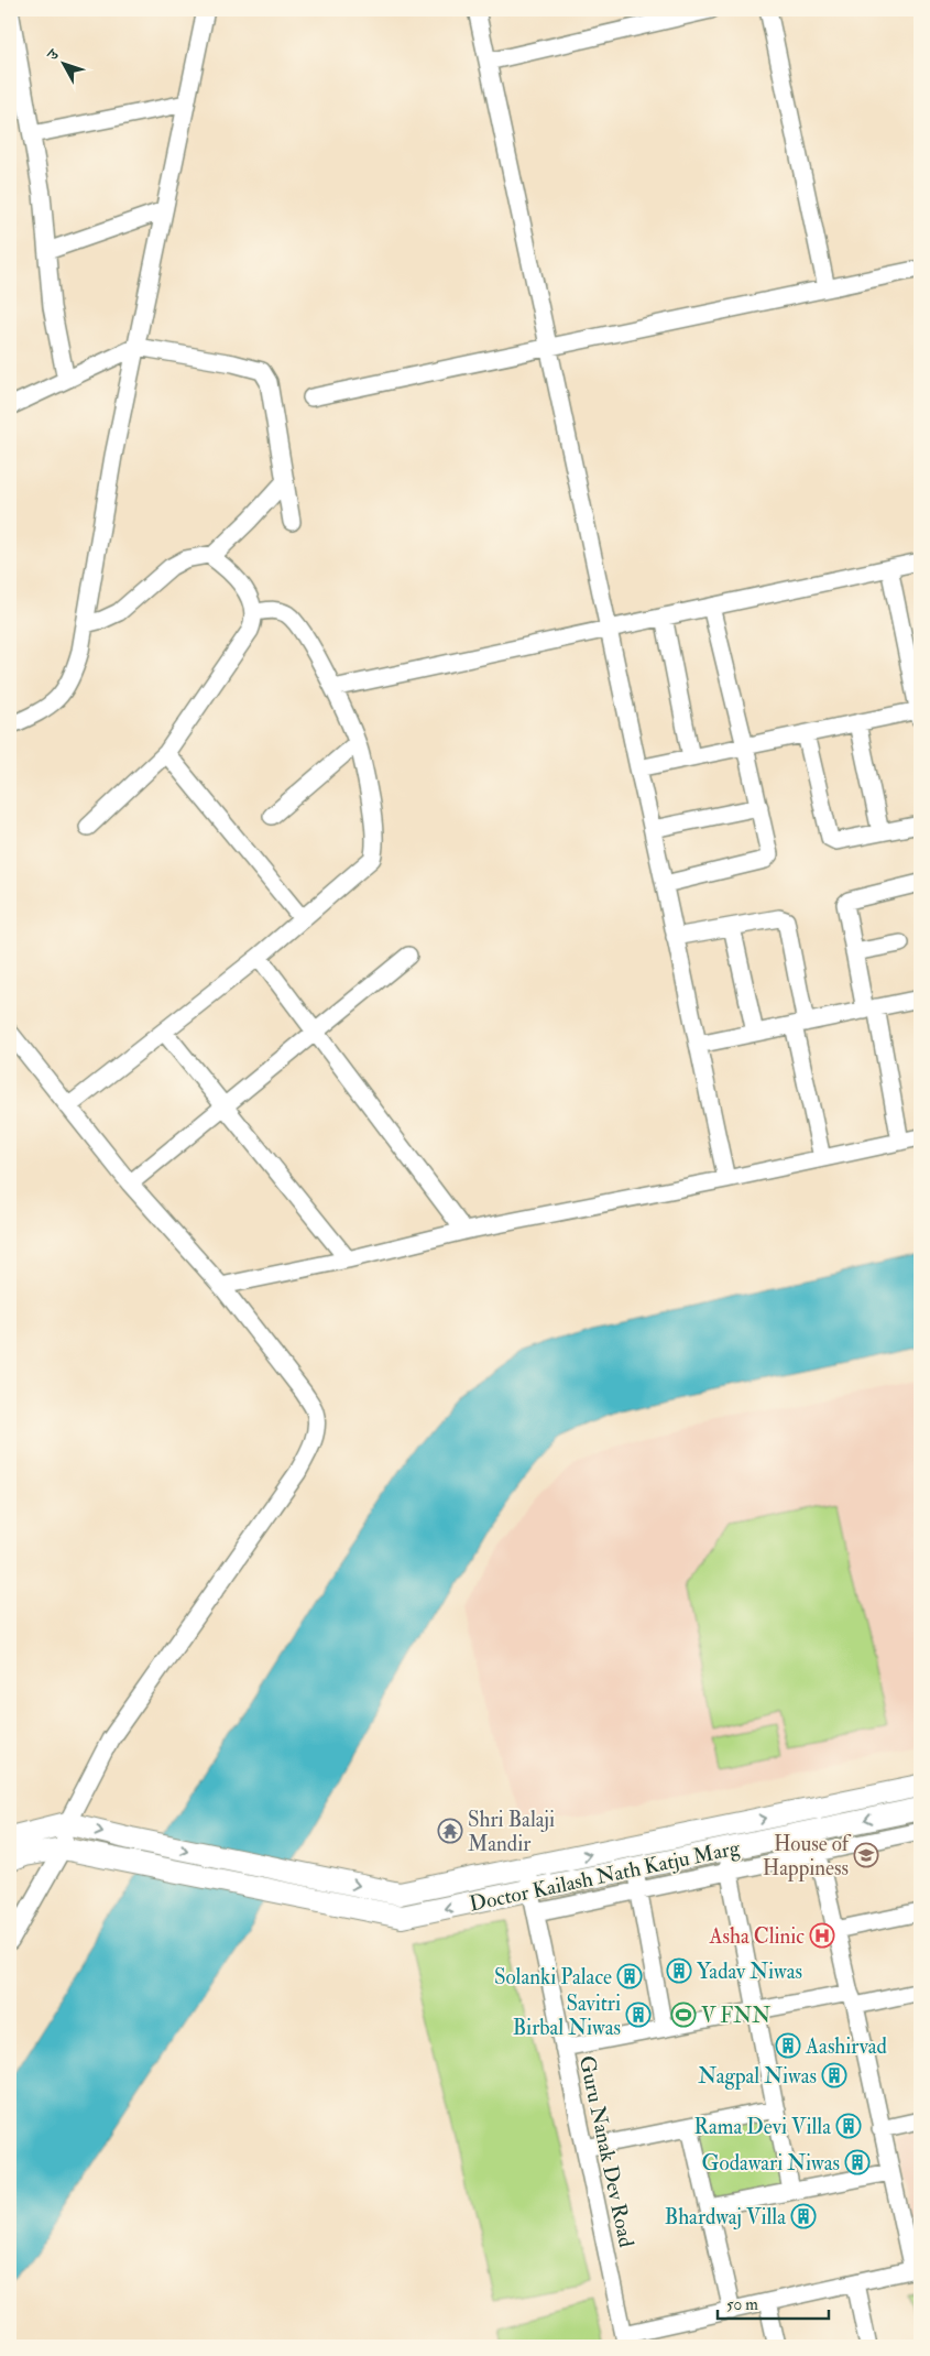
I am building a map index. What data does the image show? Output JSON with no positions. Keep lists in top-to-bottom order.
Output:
{
  "streets": {
    "main road": ["Doctor Kailash Nath Katju Marg"],
    "street": ["Guru Nanak Dev Road"]
  },
  "crossings": [
    ["Doctor Kailash Nath Katju Marg", "Guru Nanak Dev Road"]
  ],
  "places": {
    "temple": ["Shri Balaji Mandir"],
    "school or university": ["House of Happiness"],
    "hospital": ["Asha Clinic"],
    "building": [
      "Yadav Niwas",
      "Solanki Palace",
      "Savitri Birbal Niwas",
      "Aashirvad",
      "Nagpal Niwas",
      "Rama Devi Villa",
      "Godawari Niwas",
      "Bhardwaj Villa"
    ],
    "sports": ["V FNN"]
  },
  "scale_bar": "50 m",
  "north": "top left"
}
